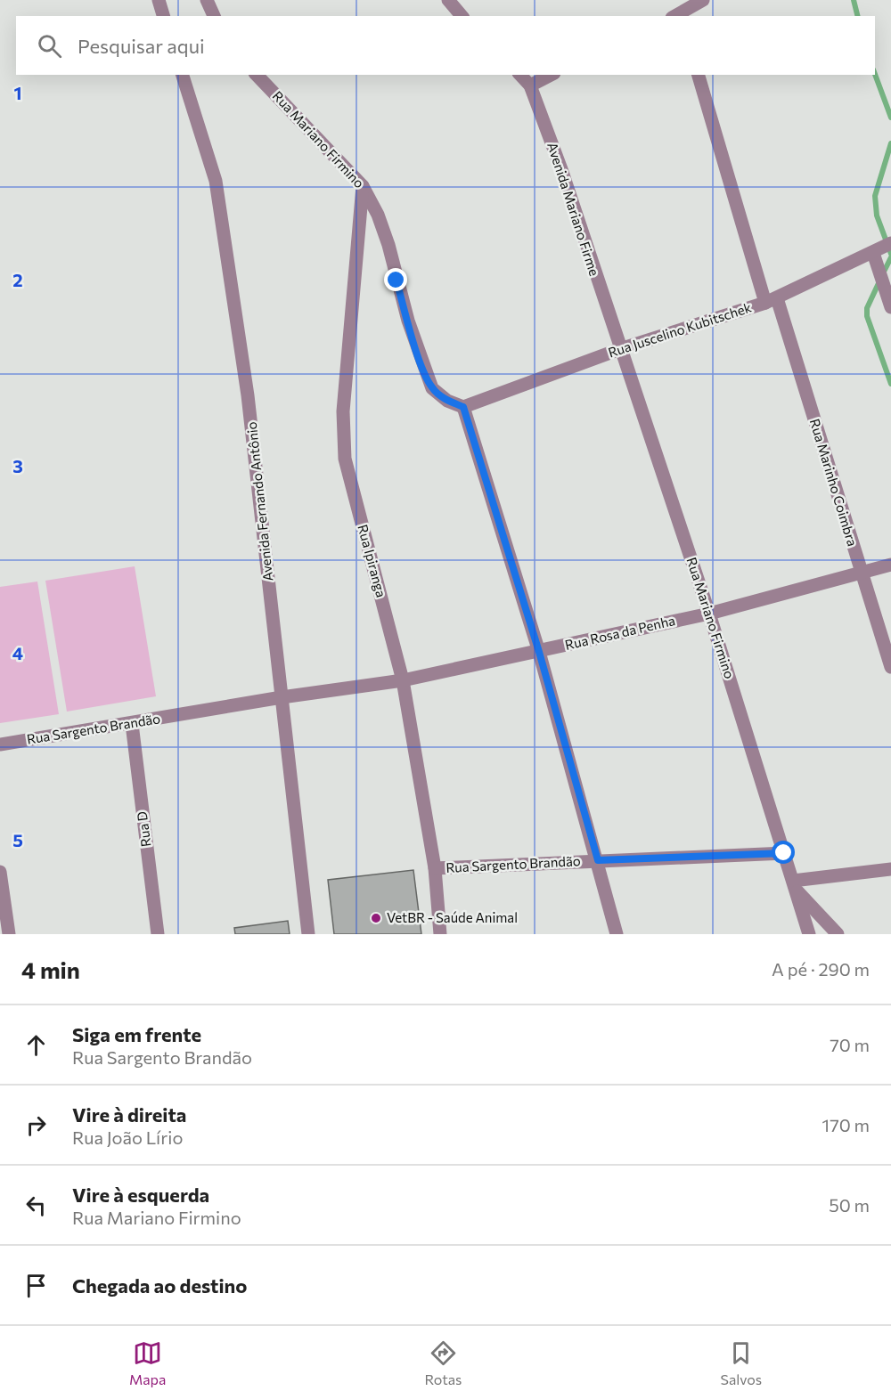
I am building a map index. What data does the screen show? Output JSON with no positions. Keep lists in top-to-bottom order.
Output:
{
  "streets": {
    "street": [
      "Rua Mariano Firmino",
      "Avenida Mariano Firme",
      "Rua Juscelino Kubitschek",
      "Rua Marinho Coimbra",
      "Avenida Fernando Antônio",
      "Rua Ipiranga",
      "Rua Rosa da Penha",
      "Rua Sargento Brandão",
      "Rua D"
    ]
  },
  "crossings": [
    ["Rua Mariano Firmino", "Avenida Mariano Firme"],
    ["Rua Mariano Firmino", "Rua Juscelino Kubitschek"],
    ["Rua Mariano Firmino", "Rua Ipiranga"],
    ["Rua Mariano Firmino", "Rua Rosa da Penha"],
    ["Rua Mariano Firmino", "Rua Sargento Brandão"],
    ["Avenida Mariano Firme", "Rua Juscelino Kubitschek"],
    ["Rua Juscelino Kubitschek", "Rua Marinho Coimbra"],
    ["Rua Marinho Coimbra", "Rua Rosa da Penha"],
    ["Avenida Fernando Antônio", "Rua Rosa da Penha"],
    ["Avenida Fernando Antônio", "Rua Sargento Brandão"],
    ["Rua Ipiranga", "Rua Rosa da Penha"],
    ["Rua Ipiranga", "Rua Sargento Brandão"],
    ["Rua Rosa da Penha", "Rua Sargento Brandão"],
    ["Rua Sargento Brandão", "Rua D"]
  ],
  "places": ["VetBR - Saúde Animal"],
  "page": {
    "search": "Pesquisar aqui",
    "heading": ["4 min", "A pé · 290 m"],
    "list": [
      ["Siga em frente", "Rua Sargento Brandão", "70 m"],
      ["Vire à direita", "Rua João Lírio", "170 m"],
      ["Vire à esquerda", "Rua Mariano Firmino", "50 m"],
      "Chegada ao destino"
    ],
    "nav": ["Mapa", "Rotas", "Salvos"]
  },
  "grid": {
    "rows": [
      "1",
      "2",
      "3",
      "4",
      "5"
    ]
  }
}
